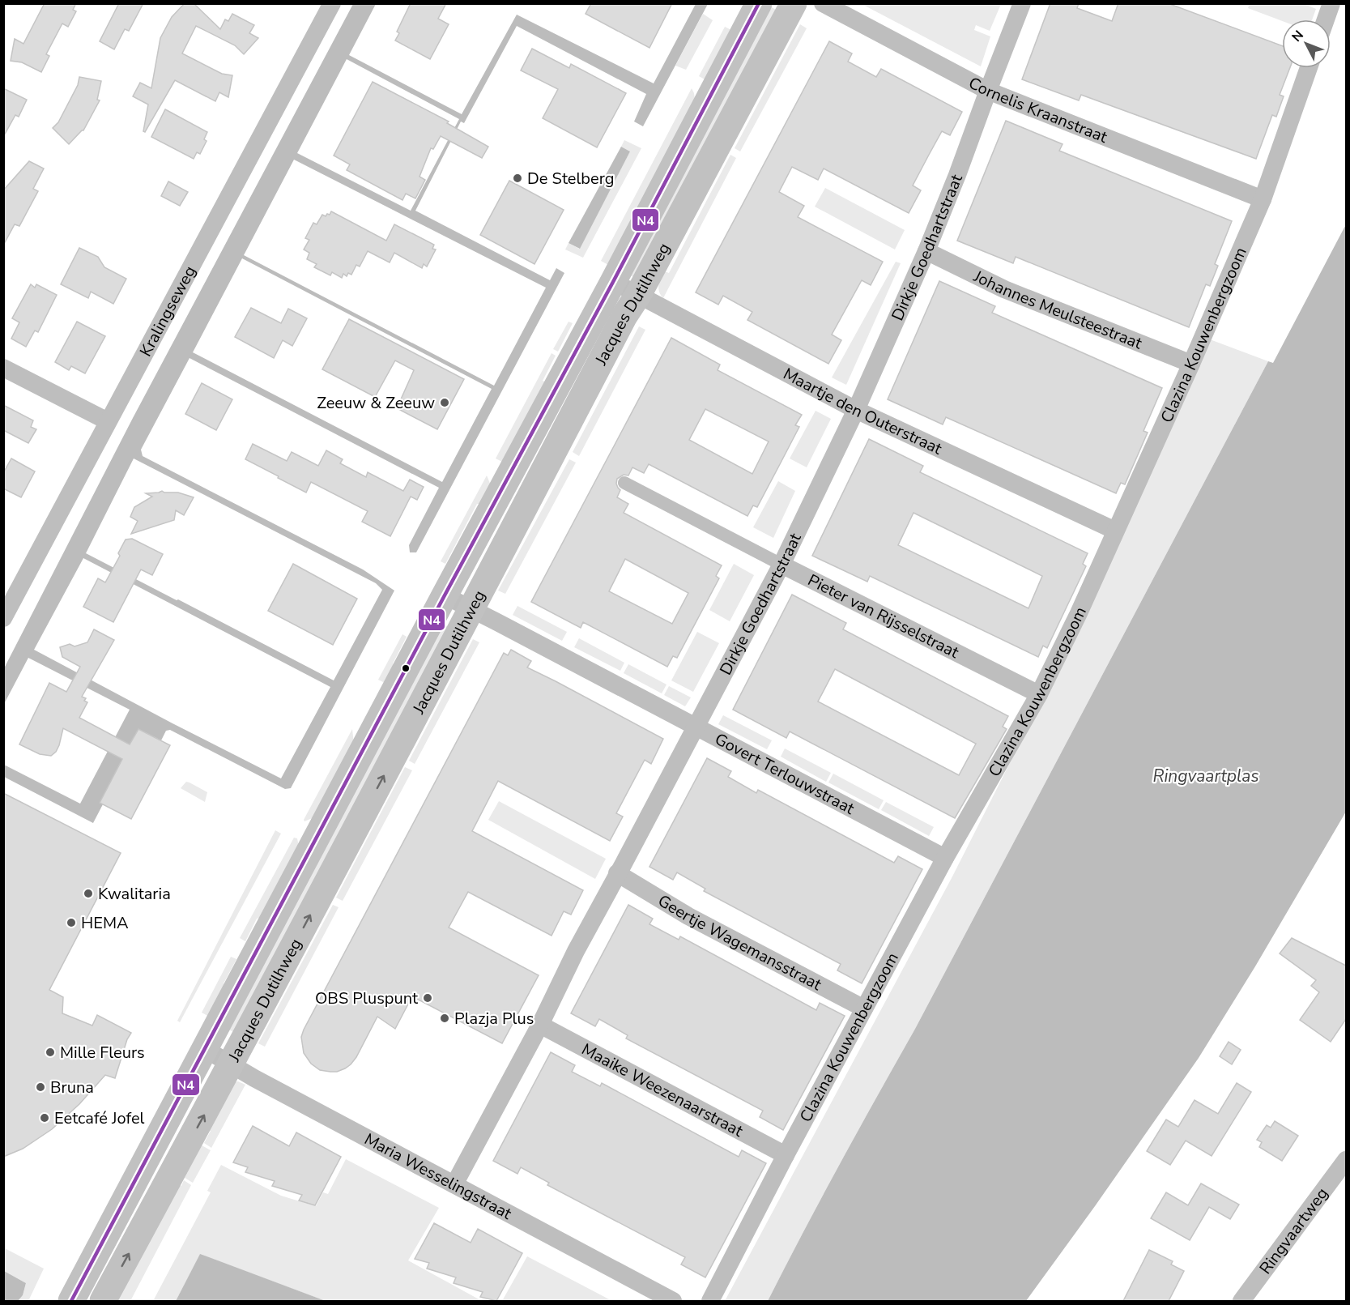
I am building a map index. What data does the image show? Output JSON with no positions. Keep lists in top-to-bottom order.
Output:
{
  "streets": {
    "main road": ["Jacques Dutilhweg"],
    "street": [
      "Cornelis Kraanstraat",
      "Dirkje Goedhartstraat",
      "Johannes Meulsteestraat",
      "Kralingseweg",
      "Clazina Kouwenbergzoom",
      "Maartje den Outerstraat",
      "Pieter van Rijsselstraat",
      "Govert Terlouwstraat",
      "Geertje Wagemansstraat",
      "Maaike Weezenaarstraat",
      "Maria Wesselingstraat",
      "Ringvaartweg"
    ]
  },
  "crossings": [
    ["Cornelis Kraanstraat", "Dirkje Goedhartstraat"],
    ["Cornelis Kraanstraat", "Clazina Kouwenbergzoom"],
    ["Dirkje Goedhartstraat", "Johannes Meulsteestraat"],
    ["Dirkje Goedhartstraat", "Maartje den Outerstraat"],
    ["Dirkje Goedhartstraat", "Pieter van Rijsselstraat"],
    ["Dirkje Goedhartstraat", "Govert Terlouwstraat"],
    ["Dirkje Goedhartstraat", "Geertje Wagemansstraat"],
    ["Dirkje Goedhartstraat", "Maaike Weezenaarstraat"],
    ["Dirkje Goedhartstraat", "Maria Wesselingstraat"],
    ["Jacques Dutilhweg", "Maartje den Outerstraat"],
    ["Jacques Dutilhweg", "Govert Terlouwstraat"],
    ["Jacques Dutilhweg", "Maria Wesselingstraat"],
    ["Johannes Meulsteestraat", "Clazina Kouwenbergzoom"],
    ["Clazina Kouwenbergzoom", "Maartje den Outerstraat"],
    ["Clazina Kouwenbergzoom", "Pieter van Rijsselstraat"],
    ["Clazina Kouwenbergzoom", "Govert Terlouwstraat"],
    ["Clazina Kouwenbergzoom", "Geertje Wagemansstraat"],
    ["Clazina Kouwenbergzoom", "Maaike Weezenaarstraat"]
  ],
  "water": ["Ringvaartplas"],
  "places": [
    "De Stelberg",
    "Zeeuw & Zeeuw",
    "Kwalitaria",
    "HEMA",
    "OBS Pluspunt",
    "Plazja Plus",
    "Mille Fleurs",
    "Bruna",
    "Eetcafé Jofel"
  ],
  "lines": ["transit line N4"],
  "north": "top left"
}
